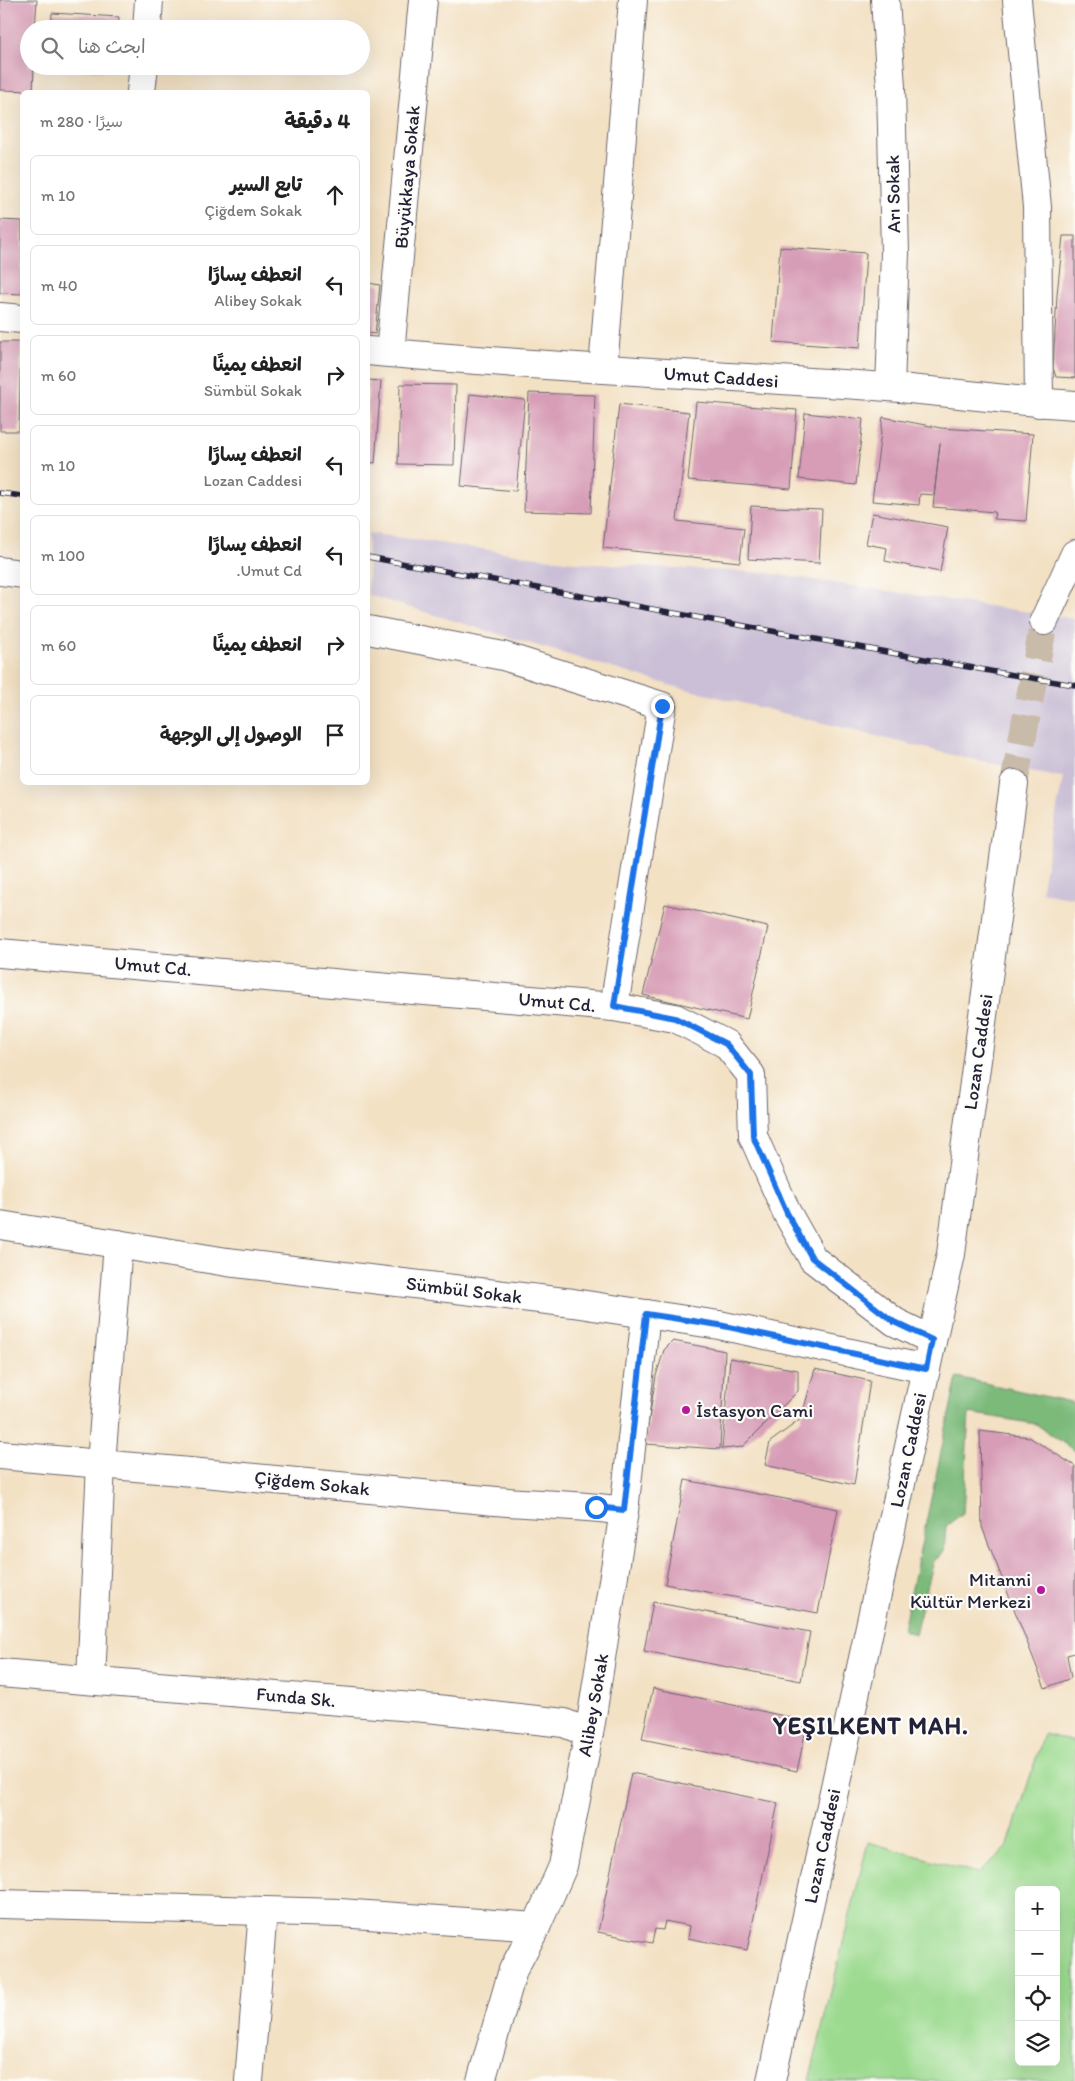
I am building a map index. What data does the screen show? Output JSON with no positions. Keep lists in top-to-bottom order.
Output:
{
  "streets": {
    "street": [
      "Büyükkaya Sokak",
      "Arı Sokak",
      "Umut Caddesi",
      "Umut Cd.",
      "Lozan Caddesi",
      "Sümbül Sokak",
      "Çiğdem Sokak",
      "Funda Sk.",
      "Alibey Sokak"
    ]
  },
  "crossings": [
    ["Büyükkaya Sokak", "Umut Caddesi"],
    ["Arı Sokak", "Umut Caddesi"],
    ["Umut Cd.", "Lozan Caddesi"],
    ["Lozan Caddesi", "Sümbül Sokak"],
    ["Sümbül Sokak", "Alibey Sokak"],
    ["Çiğdem Sokak", "Alibey Sokak"],
    ["Funda Sk.", "Alibey Sokak"]
  ],
  "districts": ["YEŞILKENT MAH."],
  "places": ["İstasyon Cami", "Mitanni Kültür Merkezi"],
  "page": {
    "search": "ابحث هنا",
    "heading": ["4 دقيقة", "سيرًا · 280 m"],
    "list": [
      ["تابع السير", "Çiğdem Sokak", "10 m"],
      ["انعطف يسارًا", "Alibey Sokak", "40 m"],
      ["انعطف يمينًا", "Sümbül Sokak", "60 m"],
      ["انعطف يسارًا", "Lozan Caddesi", "10 m"],
      ["انعطف يسارًا", "Umut Cd.", "100 m"],
      ["انعطف يمينًا", "60 m"],
      "الوصول إلى الوجهة"
    ],
    "map_buttons": ["+", "−"]
  }
}
